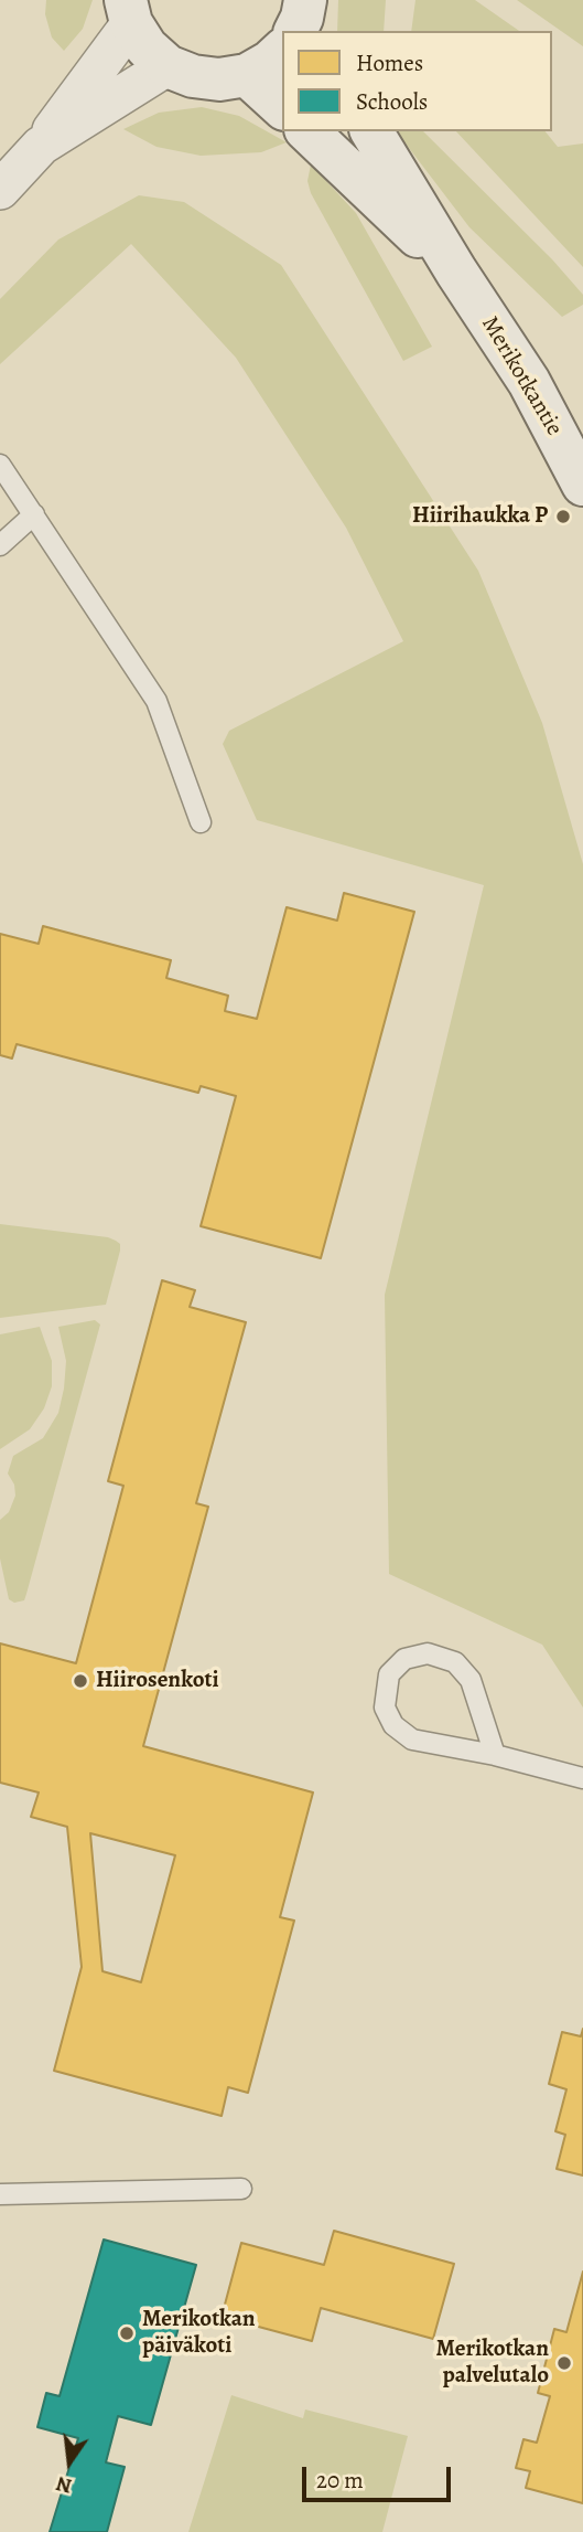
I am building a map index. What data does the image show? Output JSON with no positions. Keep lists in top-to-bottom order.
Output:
{
  "streets": {
    "street": ["Merikotkantie"]
  },
  "places": [
    "Hiirihaukka P",
    "Hiirosenkoti",
    "Merikotkan päiväkoti",
    "Merikotkan palvelutalo"
  ],
  "legend": ["Homes", "Schools"],
  "scale_bar": "20 m",
  "north": "bottom"
}
